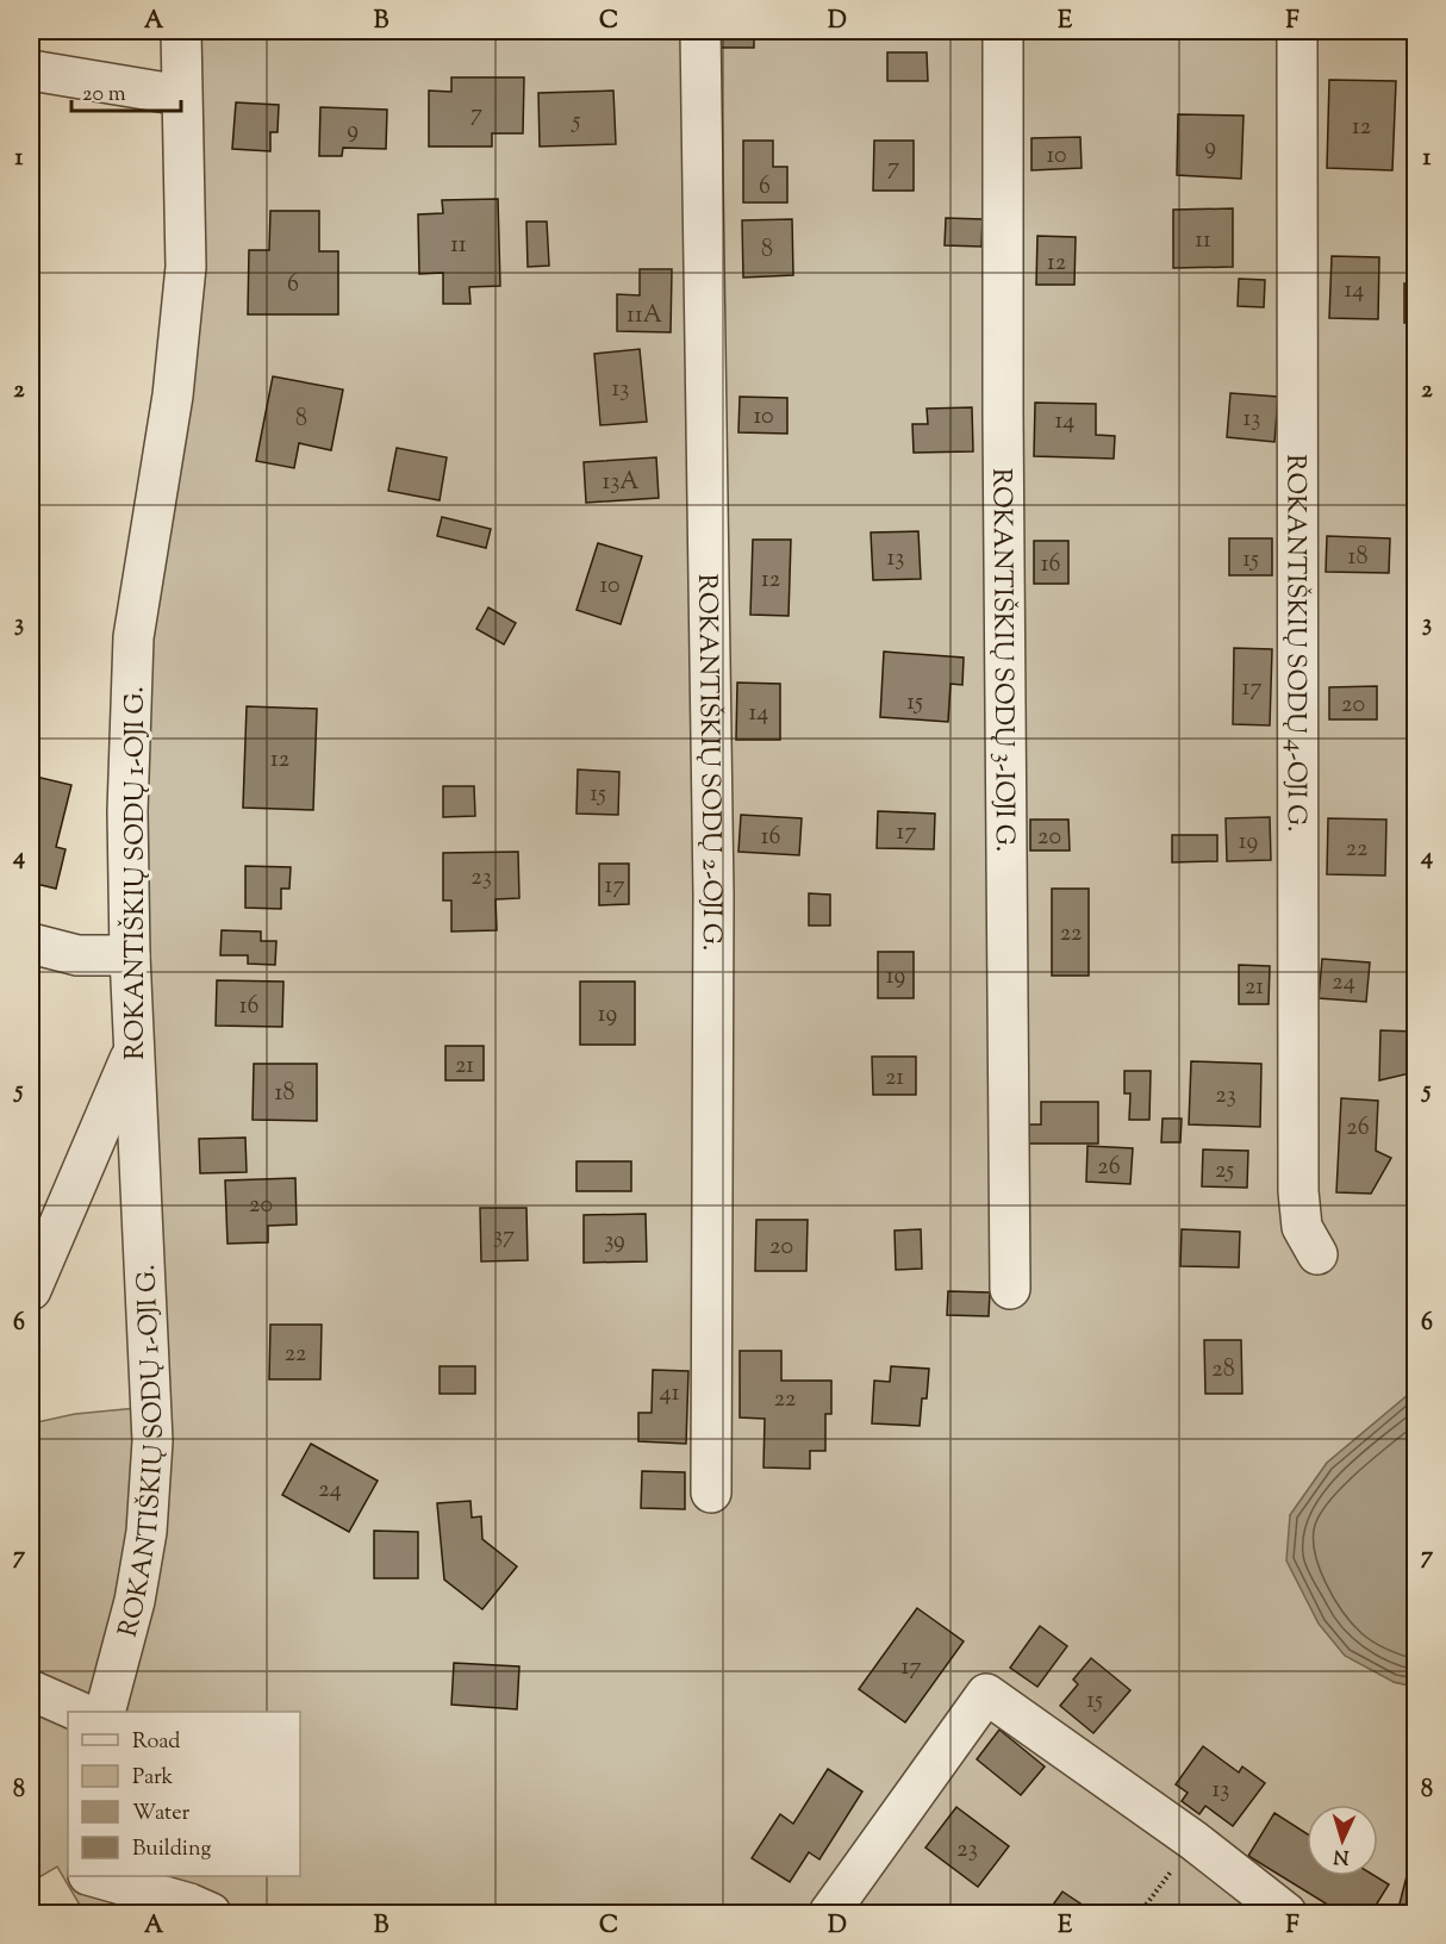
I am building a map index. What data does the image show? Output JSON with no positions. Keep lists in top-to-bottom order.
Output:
{
  "streets": {
    "street": [
      "ROKANTIŠKIŲ SODŲ 4-OJI G.",
      "ROKANTIŠKIŲ SODŲ 3-IOJI G.",
      "ROKANTIŠKIŲ SODŲ 2-OJI G.",
      "ROKANTIŠKIŲ SODŲ 1-OJI G."
    ]
  },
  "house_numbers": [
    "7",
    "5",
    "12",
    "9",
    "9",
    "10",
    "7",
    "6",
    "11",
    "11",
    "8",
    "12",
    "6",
    "14",
    "11A",
    "13",
    "10",
    "8",
    "13",
    "14",
    "13A",
    "18",
    "13",
    "15",
    "16",
    "12",
    "10",
    "17",
    "15",
    "20",
    "14",
    "12",
    "15",
    "17",
    "16",
    "20",
    "19",
    "22",
    "23",
    "17",
    "22",
    "19",
    "24",
    "21",
    "16",
    "19",
    "21",
    "21",
    "18",
    "23",
    "26",
    "26",
    "25",
    "20",
    "37",
    "39",
    "20",
    "22",
    "28",
    "41",
    "22",
    "24",
    "17",
    "15",
    "13",
    "23"
  ],
  "legend": [
    "Road",
    "Park",
    "Water",
    "Building"
  ],
  "scale_bar": "20 m",
  "north": "bottom",
  "grid": {
    "columns": [
      "A",
      "B",
      "C",
      "D",
      "E",
      "F"
    ],
    "rows": [
      "1",
      "2",
      "3",
      "4",
      "5",
      "6",
      "7",
      "8"
    ]
  }
}
